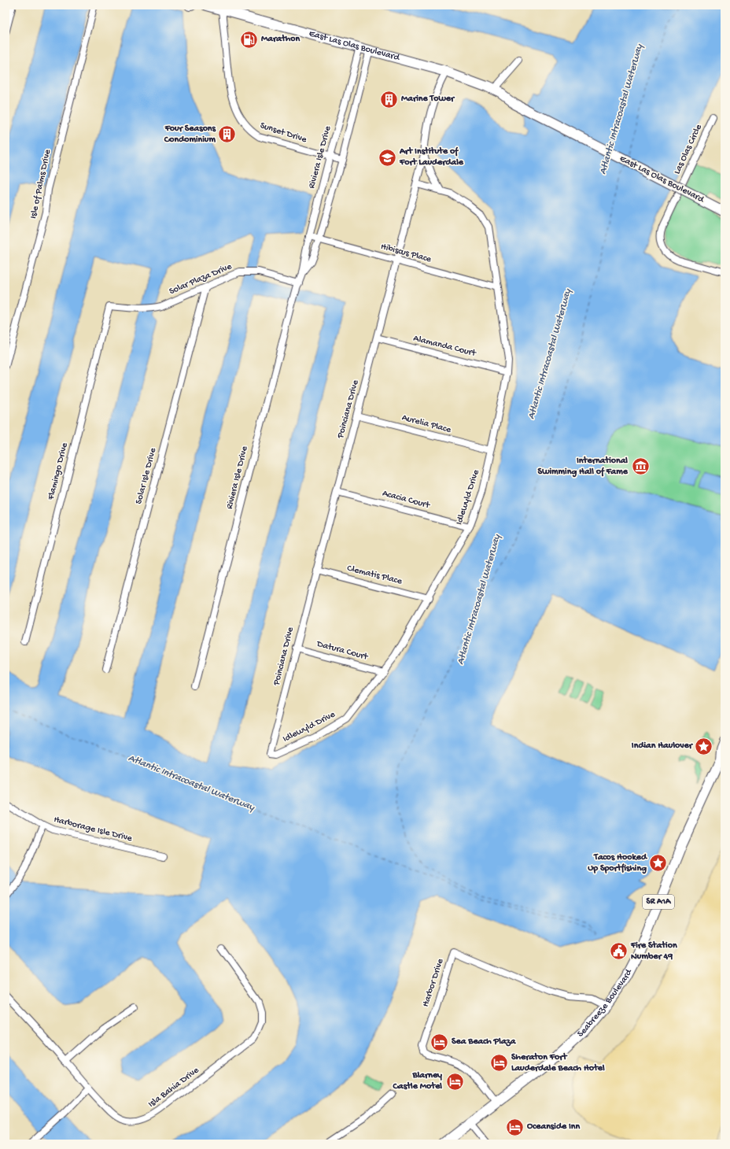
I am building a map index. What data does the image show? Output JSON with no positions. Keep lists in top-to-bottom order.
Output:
{
  "streets": {
    "main road": ["East Las Olas Boulevard", "SR A1A", "Seabreeze Boulevard"],
    "street": [
      "Sunset Drive",
      "Las Olas Circle",
      "Riviera Isle Drive",
      "Isle of Palms Drive",
      "Hibiscus Place",
      "Solar Plaza Drive",
      "Alamanda Court",
      "Poinciana Drive",
      "Aurelia Place",
      "Flamingo Drive",
      "Solar Isle Drive",
      "Idlewyld Drive",
      "Acacia Court",
      "Clematis Place",
      "Datura Court",
      "Harborage Isle Drive",
      "Harbor Drive",
      "Isla Bahia Drive"
    ]
  },
  "crossings": [
    ["East Las Olas Boulevard", "Sunset Drive"],
    ["East Las Olas Boulevard", "Riviera Isle Drive"],
    ["East Las Olas Boulevard", "Poinciana Drive"],
    ["Sunset Drive", "Riviera Isle Drive"],
    ["Riviera Isle Drive", "Hibiscus Place"],
    ["Riviera Isle Drive", "Solar Plaza Drive"],
    ["Hibiscus Place", "Poinciana Drive"],
    ["Hibiscus Place", "Idlewyld Drive"],
    ["Solar Plaza Drive", "Flamingo Drive"],
    ["Solar Plaza Drive", "Solar Isle Drive"],
    ["Alamanda Court", "Poinciana Drive"],
    ["Alamanda Court", "Idlewyld Drive"],
    ["Poinciana Drive", "Aurelia Place"],
    ["Poinciana Drive", "Idlewyld Drive"],
    ["Poinciana Drive", "Acacia Court"],
    ["Poinciana Drive", "Clematis Place"],
    ["Poinciana Drive", "Datura Court"],
    ["Aurelia Place", "Idlewyld Drive"],
    ["Idlewyld Drive", "Acacia Court"],
    ["Idlewyld Drive", "Clematis Place"],
    ["Idlewyld Drive", "Datura Court"],
    ["Harbor Drive", "Seabreeze Boulevard"]
  ],
  "water": ["Atlantic Intracoastal Waterway"],
  "places": {
    "fuel station": ["Marathon"],
    "building": ["Marine Tower", "Four Seasons Condominium"],
    "school or university": ["Art Institute of Fort Lauderdale"],
    "museum": ["International Swimming Hall of Fame"],
    "place": ["Indian Haulover", "Tacos Hooked Up Sportfishing"],
    "public building": ["Fire Station Number 49"],
    "hotel": [
      "Sea Beach Plaza",
      "Sheraton Fort Lauderdale Beach Hotel",
      "Blarney Castle Motel",
      "Oceanside Inn"
    ]
  }
}
